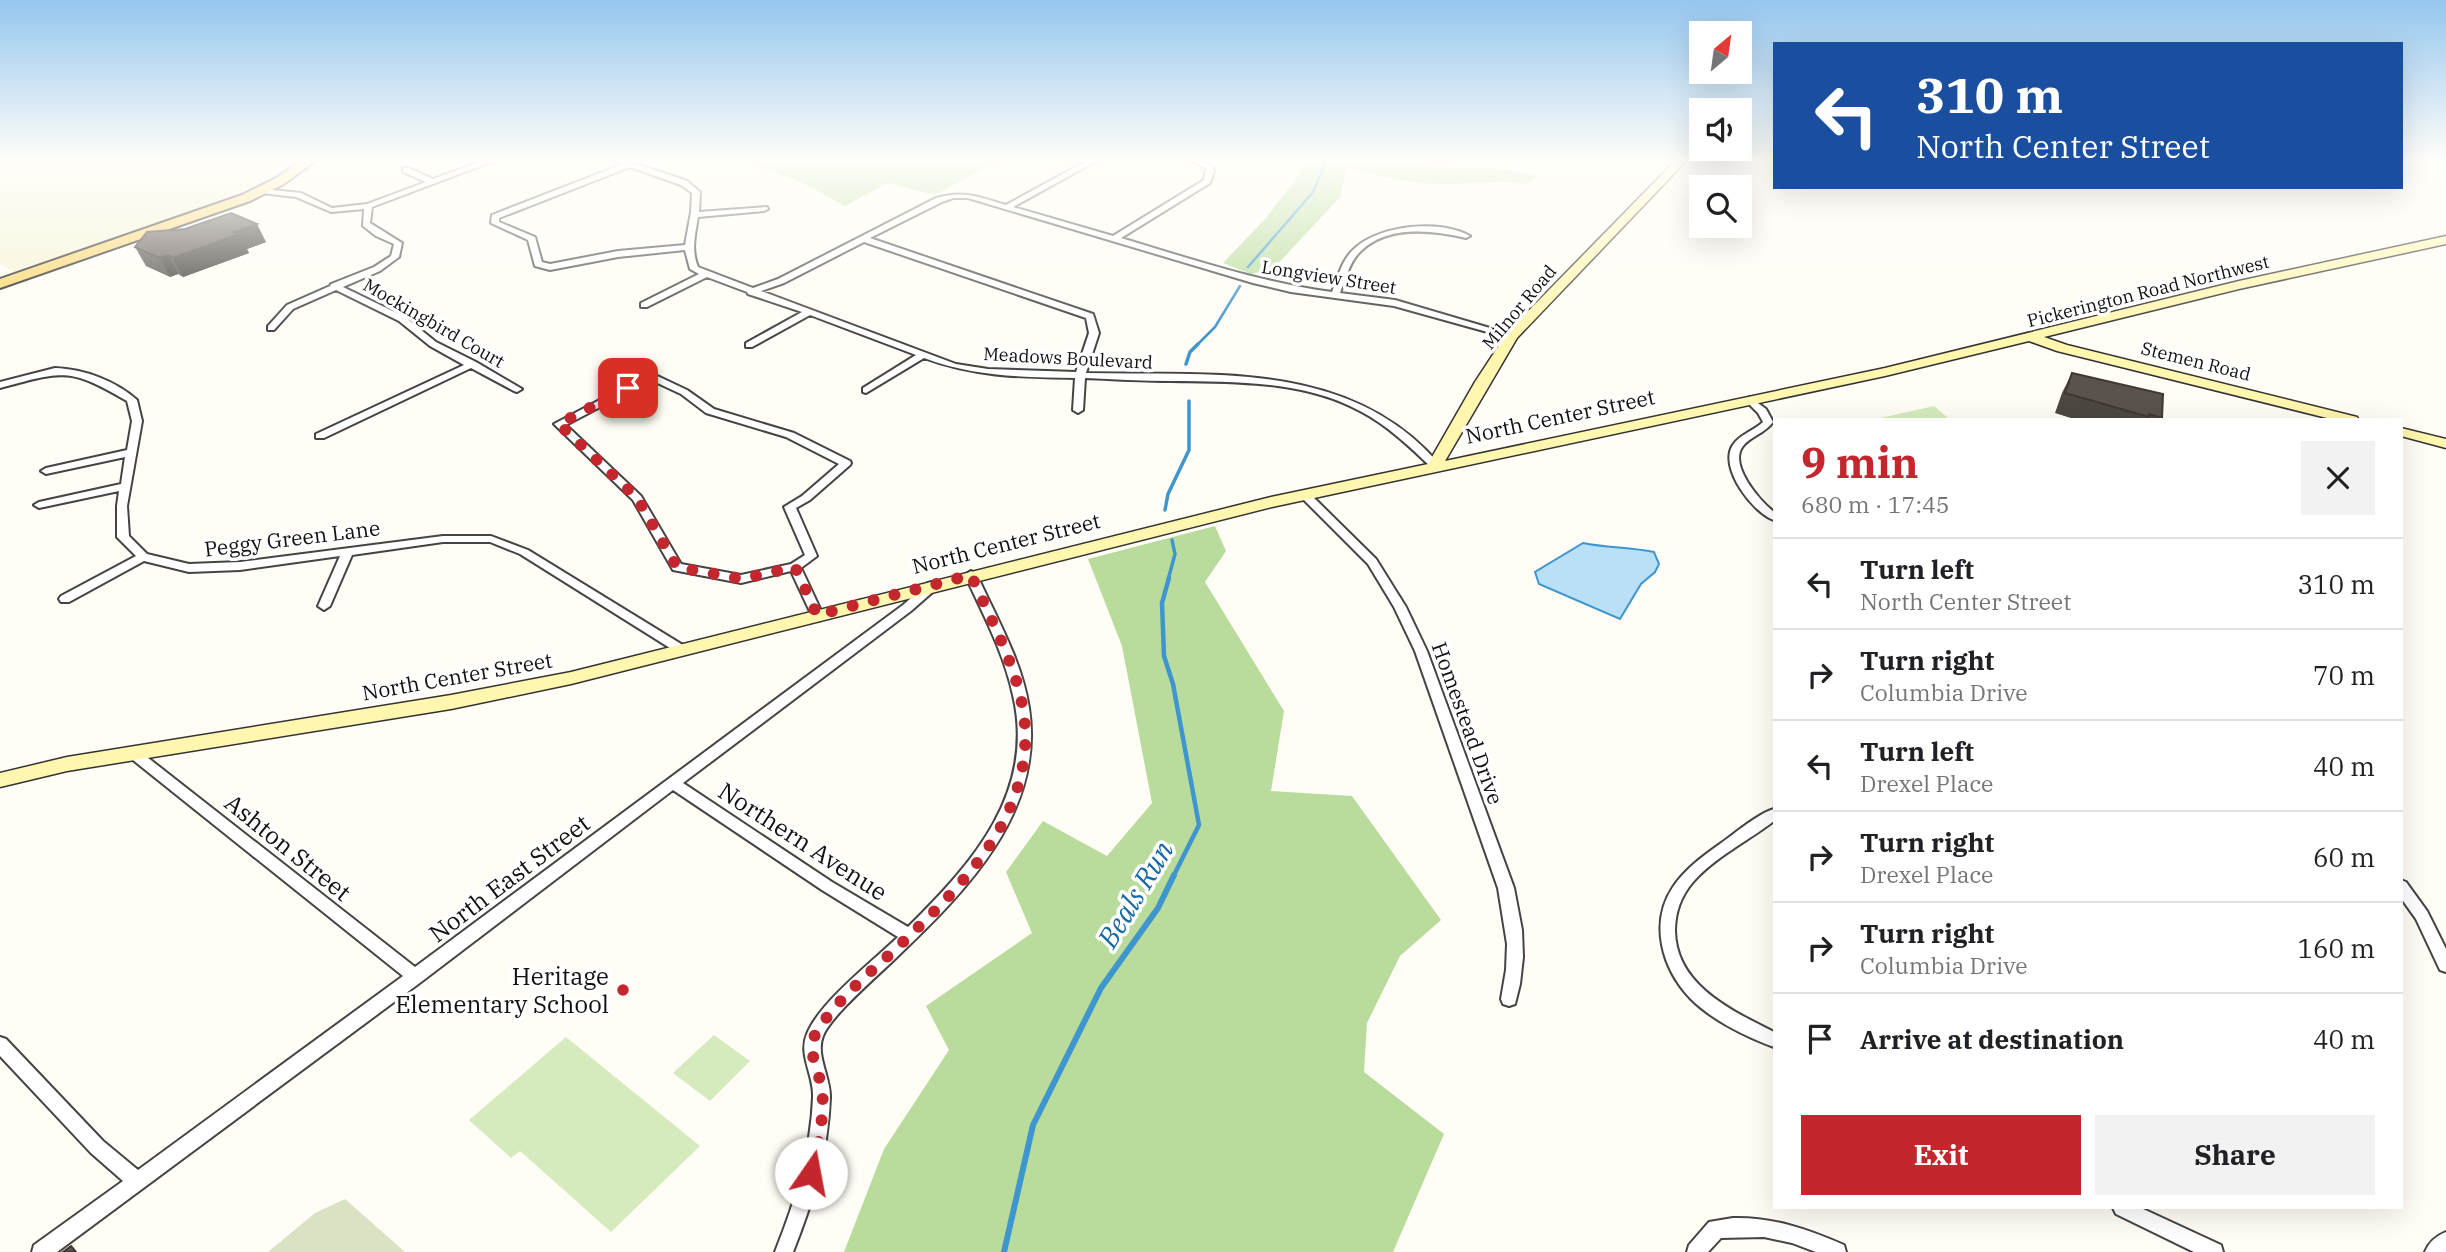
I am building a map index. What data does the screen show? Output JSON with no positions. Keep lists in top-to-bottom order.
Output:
{
  "streets": {
    "main road": [
      "Pickerington Road Northwest",
      "Milnor Road",
      "Stemen Road",
      "North Center Street"
    ],
    "street": [
      "Longview Street",
      "Mockingbird Court",
      "Meadows Boulevard",
      "Peggy Green Lane",
      "Homestead Drive",
      "Northern Avenue",
      "Ashton Street",
      "North East Street"
    ]
  },
  "crossings": [
    ["Longview Street", "Milnor Road"],
    ["Longview Street", "Meadows Boulevard"],
    ["Pickerington Road Northwest", "Stemen Road"],
    ["Pickerington Road Northwest", "North Center Street"],
    ["Milnor Road", "Meadows Boulevard"],
    ["Milnor Road", "North Center Street"],
    ["Meadows Boulevard", "North Center Street"],
    ["Stemen Road", "North Center Street"],
    ["North Center Street", "Peggy Green Lane"],
    ["North Center Street", "Homestead Drive"],
    ["North Center Street", "Ashton Street"],
    ["North Center Street", "North East Street"],
    ["Northern Avenue", "North East Street"],
    ["Ashton Street", "North East Street"]
  ],
  "water": ["Beals Run"],
  "places": ["Heritage Elementary School"],
  "north": "top right",
  "page": {
    "turn": ["310 m", "North Center Street"],
    "heading": ["9 min", "680 m · 17:45"],
    "list": [
      {
        "name": "Turn left",
        "note": "North Center Street",
        "value": "310 m"
      },
      {
        "name": "Turn right",
        "note": "Columbia Drive",
        "value": "70 m"
      },
      {
        "name": "Turn left",
        "note": "Drexel Place",
        "value": "40 m"
      },
      {
        "name": "Turn right",
        "note": "Drexel Place",
        "value": "60 m"
      },
      {
        "name": "Turn right",
        "note": "Columbia Drive",
        "value": "160 m"
      },
      {
        "name": "Arrive at destination",
        "value": "40 m"
      }
    ],
    "buttons": ["Exit", "Share"]
  }
}
